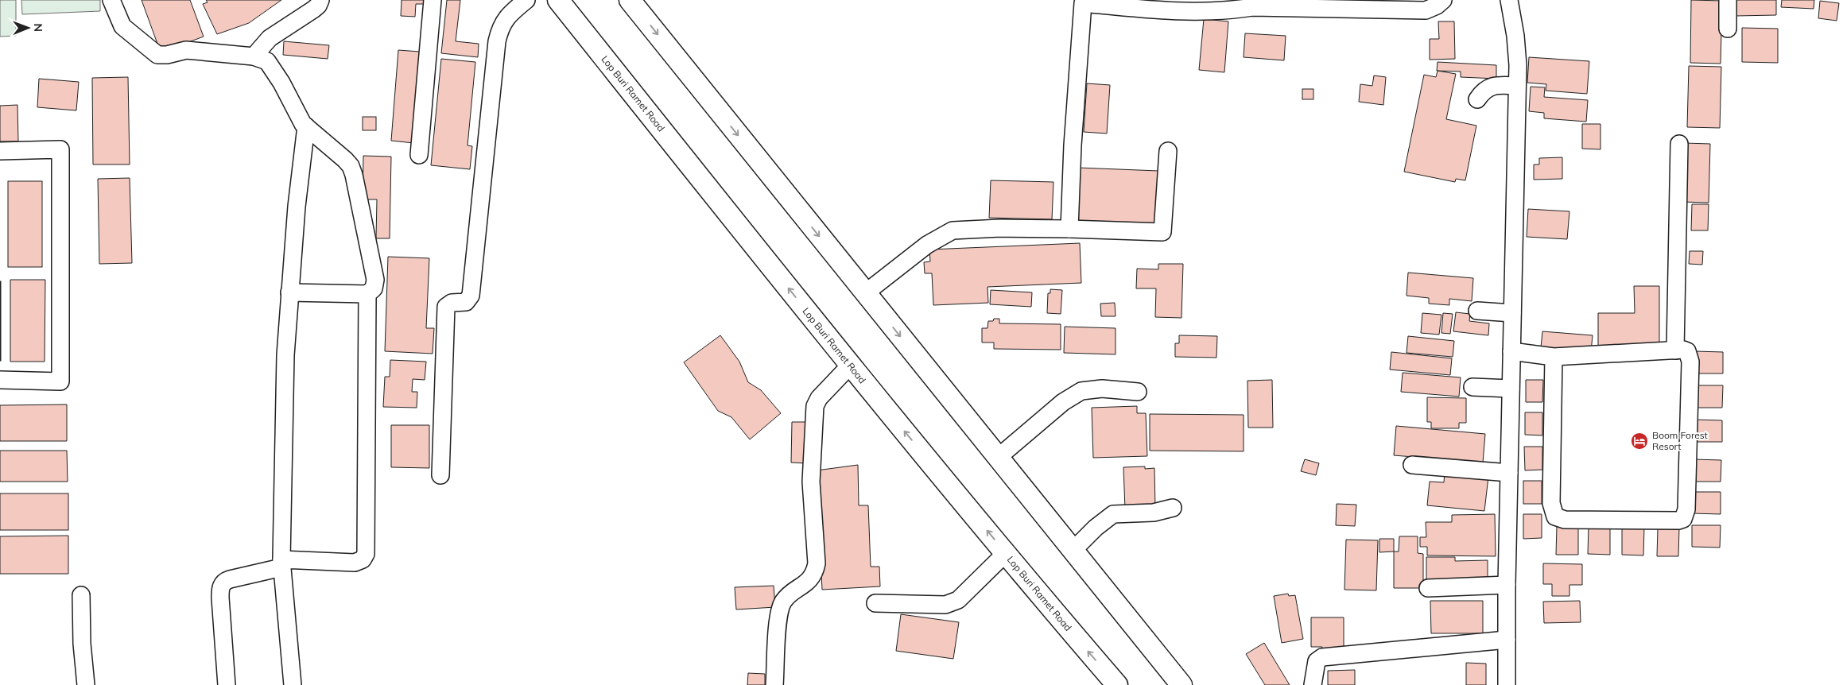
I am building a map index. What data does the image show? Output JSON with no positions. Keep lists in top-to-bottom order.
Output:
{
  "streets": {
    "main road": ["Lop Buri Ramet Road"]
  },
  "places": {
    "hotel": ["Boom Forest Resort"]
  },
  "north": "right"
}
